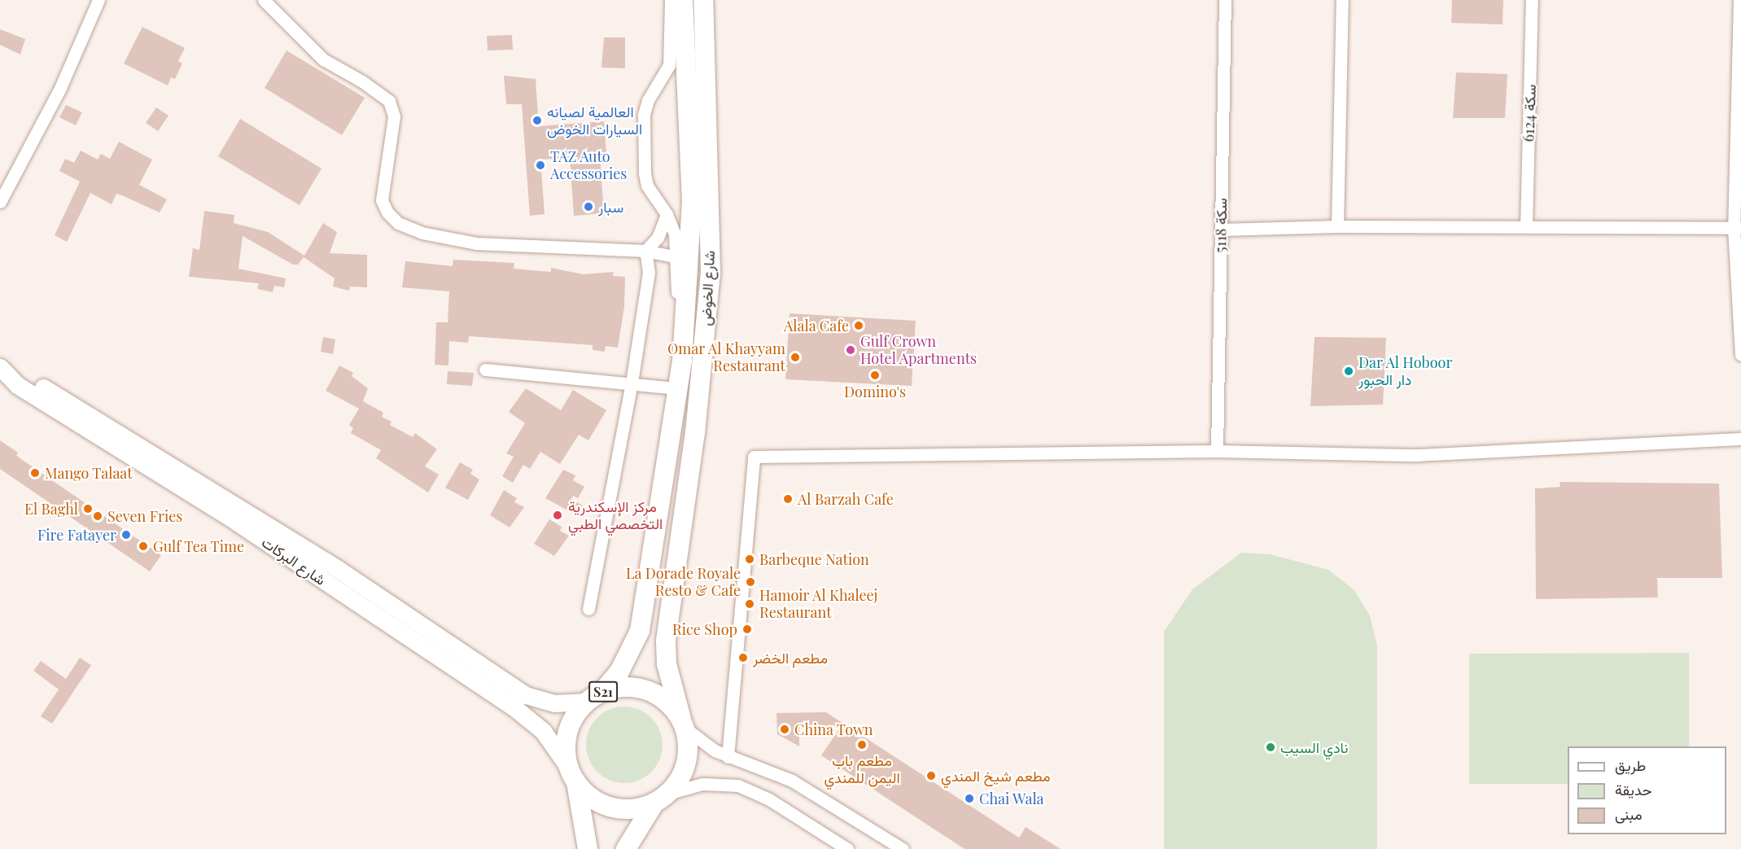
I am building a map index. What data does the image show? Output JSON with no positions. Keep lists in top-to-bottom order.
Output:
{
  "streets": {
    "main road": ["شارع الخوض", "S21"],
    "street": ["سكة 6124", "سكة 5118", "شارع البركات"]
  },
  "crossings": [
    ["شارع الخوض", "شارع البركات"],
    ["شارع الخوض", "S21"],
    ["شارع البركات", "S21"]
  ],
  "places": [
    "العالمية لصيانه السيارات الخوض",
    "TAZ Auto Accessories",
    "سبار",
    "Alala Cafe",
    "Gulf Crown Hotel Apartments",
    "Omar Al Khayyam Restaurant",
    "Dar Al Hoboor دار الحبور",
    "Domino's",
    "Mango Talaat",
    "Al Barzah Cafe",
    "El Baghl",
    "مركز الإسكندرية التخصصي الطبي",
    "Seven Fries",
    "Fire Fatayer",
    "Gulf Tea Time",
    "Barbeque Nation",
    "La Dorade Royale Resto & Cafe",
    "Hamoir Al Khaleej Restaurant",
    "Rice Shop",
    "مطعم الخضر",
    "China Town",
    "مطعم باب اليمن للمندي",
    "نادي السيب",
    "مطعم شيخ المندي",
    "Chai Wala"
  ],
  "legend": ["طريق", "حديقة", "مبنى"]
}
